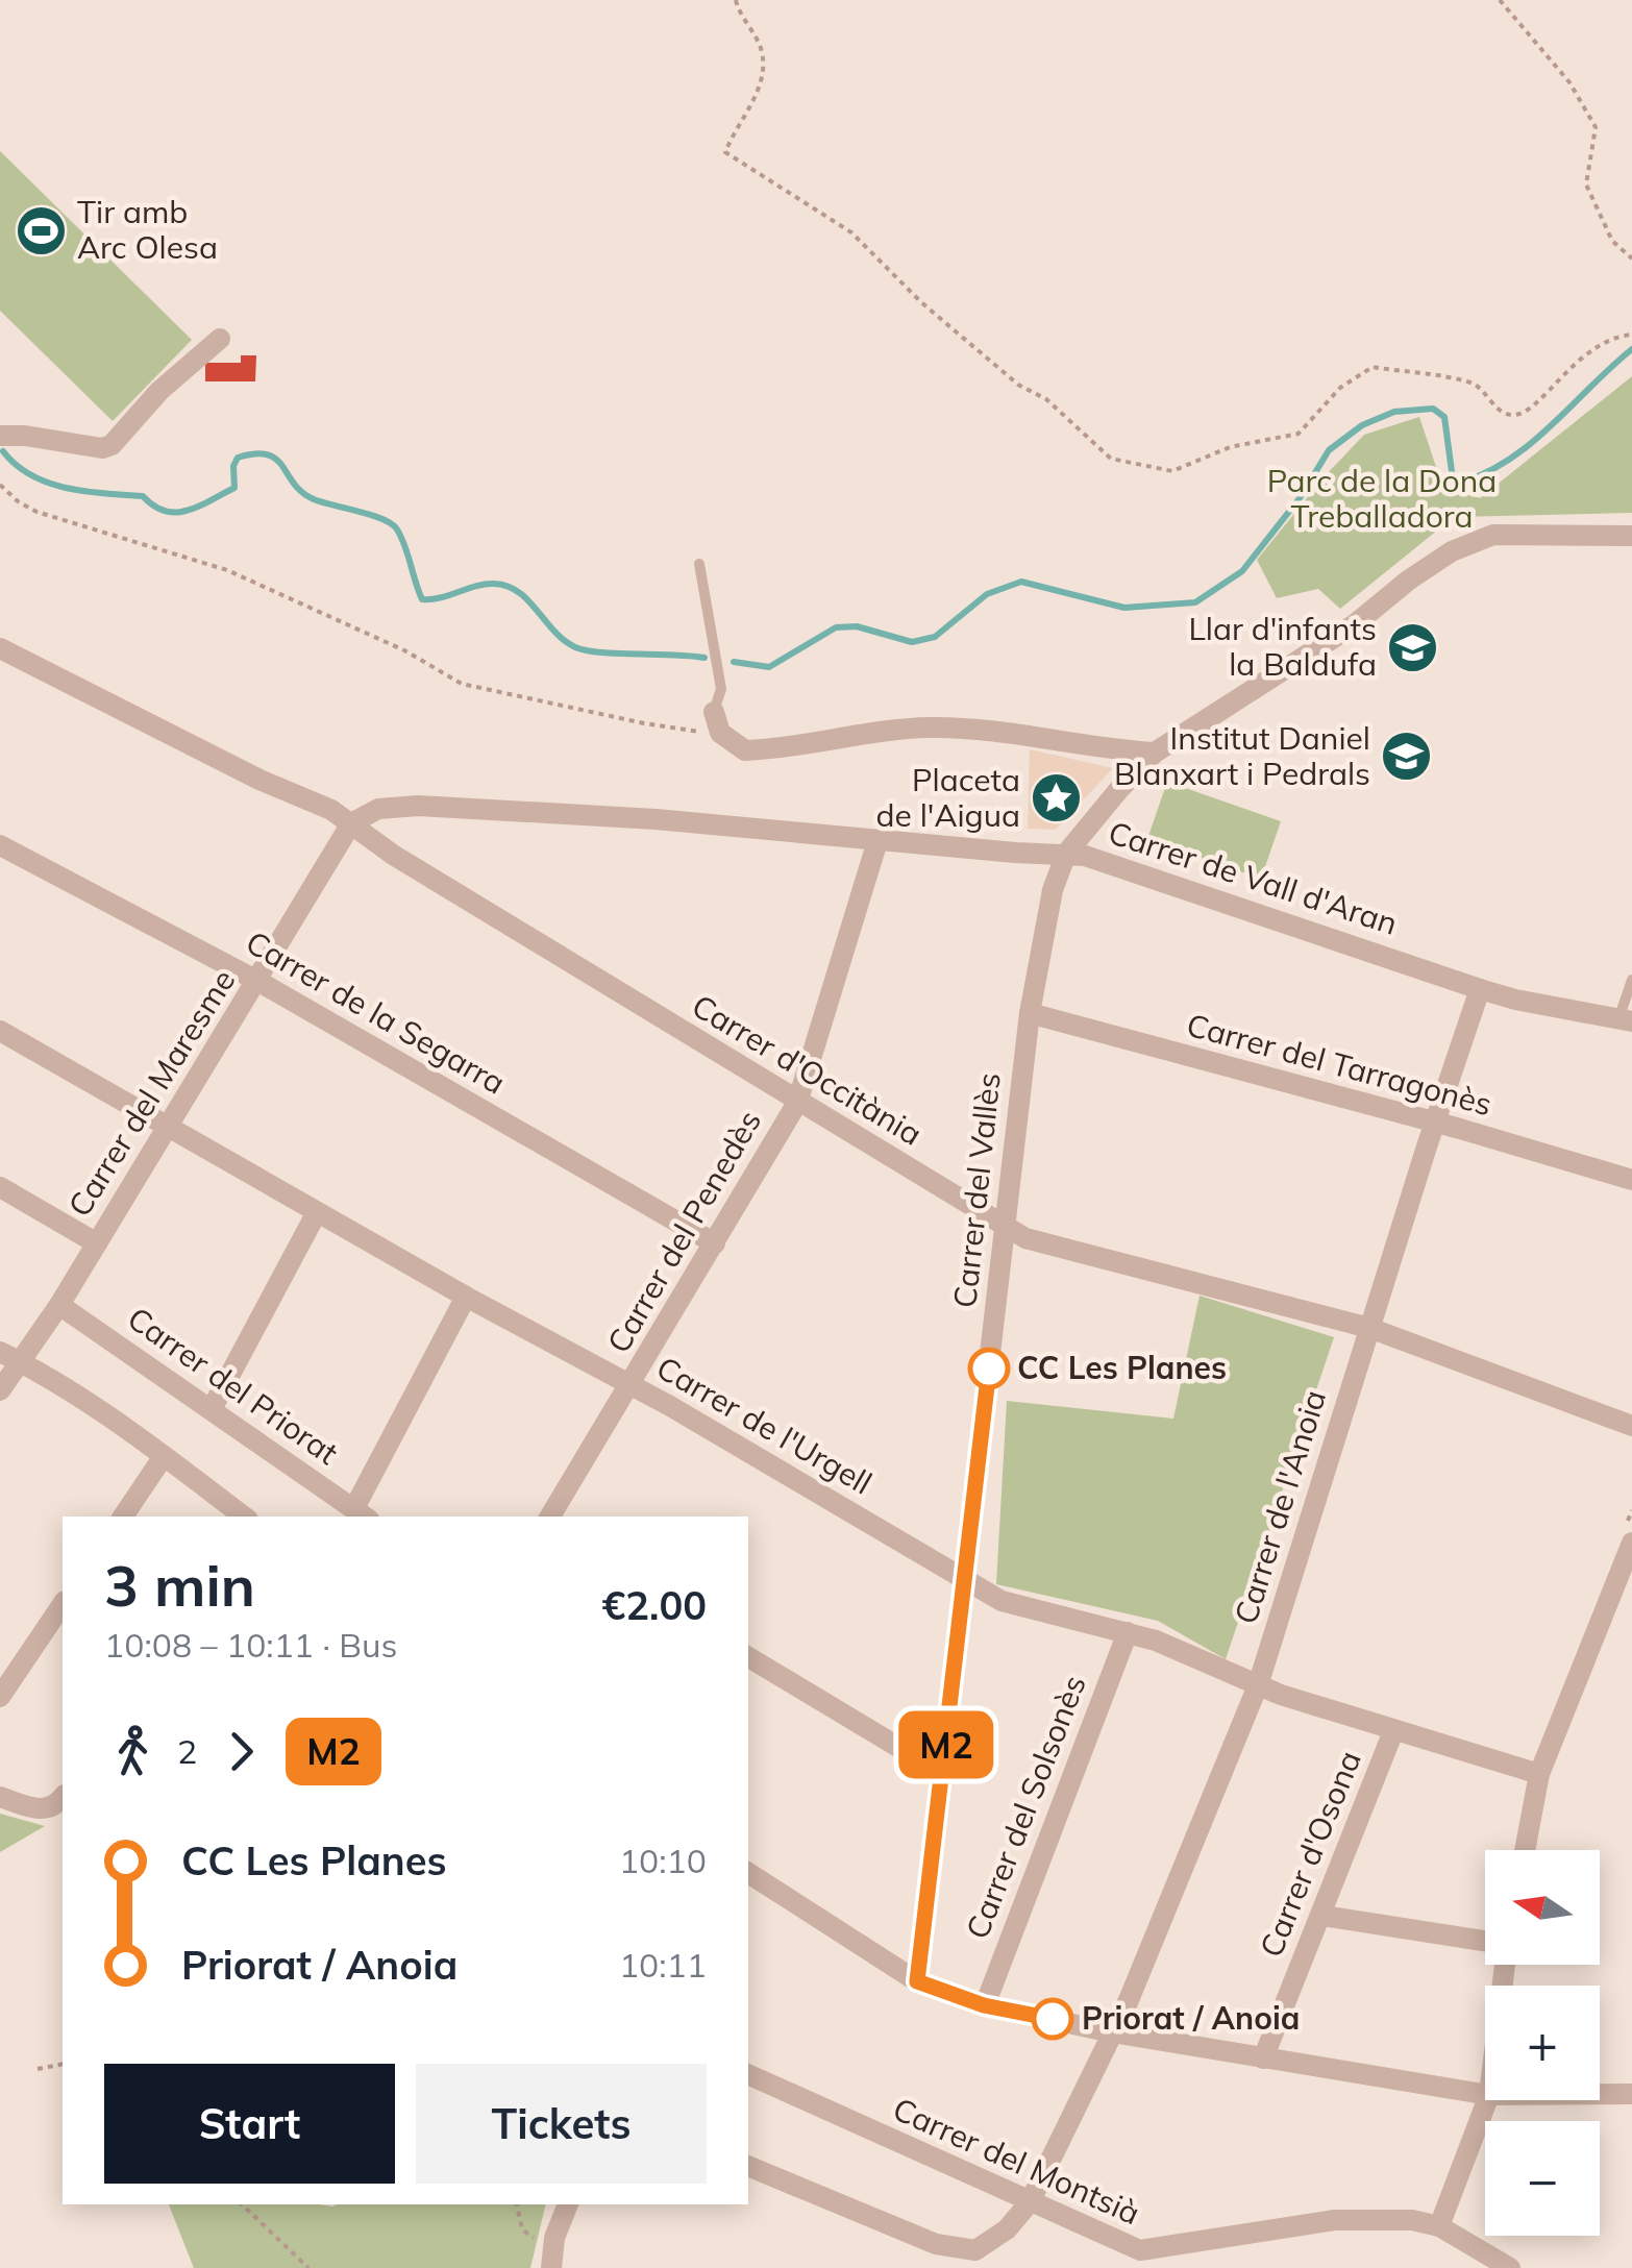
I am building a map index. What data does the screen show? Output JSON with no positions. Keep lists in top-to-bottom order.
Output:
{
  "streets": {
    "street": [
      "Carrer de Vall d'Aran",
      "Carrer de la Segarra",
      "Carrer del Tarragonès",
      "Carrer d'Occitània",
      "Carrer del Maresme",
      "Carrer del Vallès",
      "Carrer del Penedès",
      "Carrer del Priorat",
      "Carrer de l'Urgell",
      "Carrer de l'Anoia",
      "Carrer del Solsonès",
      "Carrer d'Osona",
      "Carrer del Montsià"
    ]
  },
  "crossings": [
    ["Carrer de Vall d'Aran", "Carrer d'Occitània"],
    ["Carrer de Vall d'Aran", "Carrer del Maresme"],
    ["Carrer de Vall d'Aran", "Carrer del Vallès"],
    ["Carrer de Vall d'Aran", "Carrer del Penedès"],
    ["Carrer de Vall d'Aran", "Carrer de l'Anoia"],
    ["Carrer de la Segarra", "Carrer del Maresme"],
    ["Carrer de la Segarra", "Carrer del Penedès"],
    ["Carrer del Tarragonès", "Carrer del Vallès"],
    ["Carrer del Tarragonès", "Carrer de l'Anoia"],
    ["Carrer d'Occitània", "Carrer del Maresme"],
    ["Carrer d'Occitània", "Carrer del Vallès"],
    ["Carrer d'Occitània", "Carrer del Penedès"],
    ["Carrer d'Occitània", "Carrer de l'Anoia"],
    ["Carrer del Maresme", "Carrer del Priorat"],
    ["Carrer del Maresme", "Carrer de l'Urgell"],
    ["Carrer del Vallès", "Carrer de l'Urgell"],
    ["Carrer del Penedès", "Carrer de l'Urgell"],
    ["Carrer de l'Urgell", "Carrer de l'Anoia"],
    ["Carrer de l'Urgell", "Carrer del Solsonès"],
    ["Carrer de l'Urgell", "Carrer d'Osona"],
    ["Carrer de l'Anoia", "Carrer del Montsià"]
  ],
  "parks": ["Parc de la Dona Treballadora"],
  "places": {
    "sports": ["Tir amb Arc Olesa"],
    "school or university": ["Llar d'infants la Baldufa", "Institut Daniel Blanxart i Pedrals"],
    "place": ["Placeta de l'Aigua"],
    "other": ["CC Les Planes", "Priorat / Anoia"]
  },
  "lines": ["bus line M2"],
  "north": "left",
  "page": {
    "on_map": "M2",
    "heading": ["3 min", "10:08 – 10:11 · Bus", "€2.00"],
    "legs": ["2", "M2"],
    "list": [
      {
        "name": "CC Les Planes",
        "value": "10:10"
      },
      {
        "name": "Priorat / Anoia",
        "value": "10:11"
      }
    ],
    "map_buttons": ["+", "−"],
    "buttons": ["Start", "Tickets"]
  }
}
